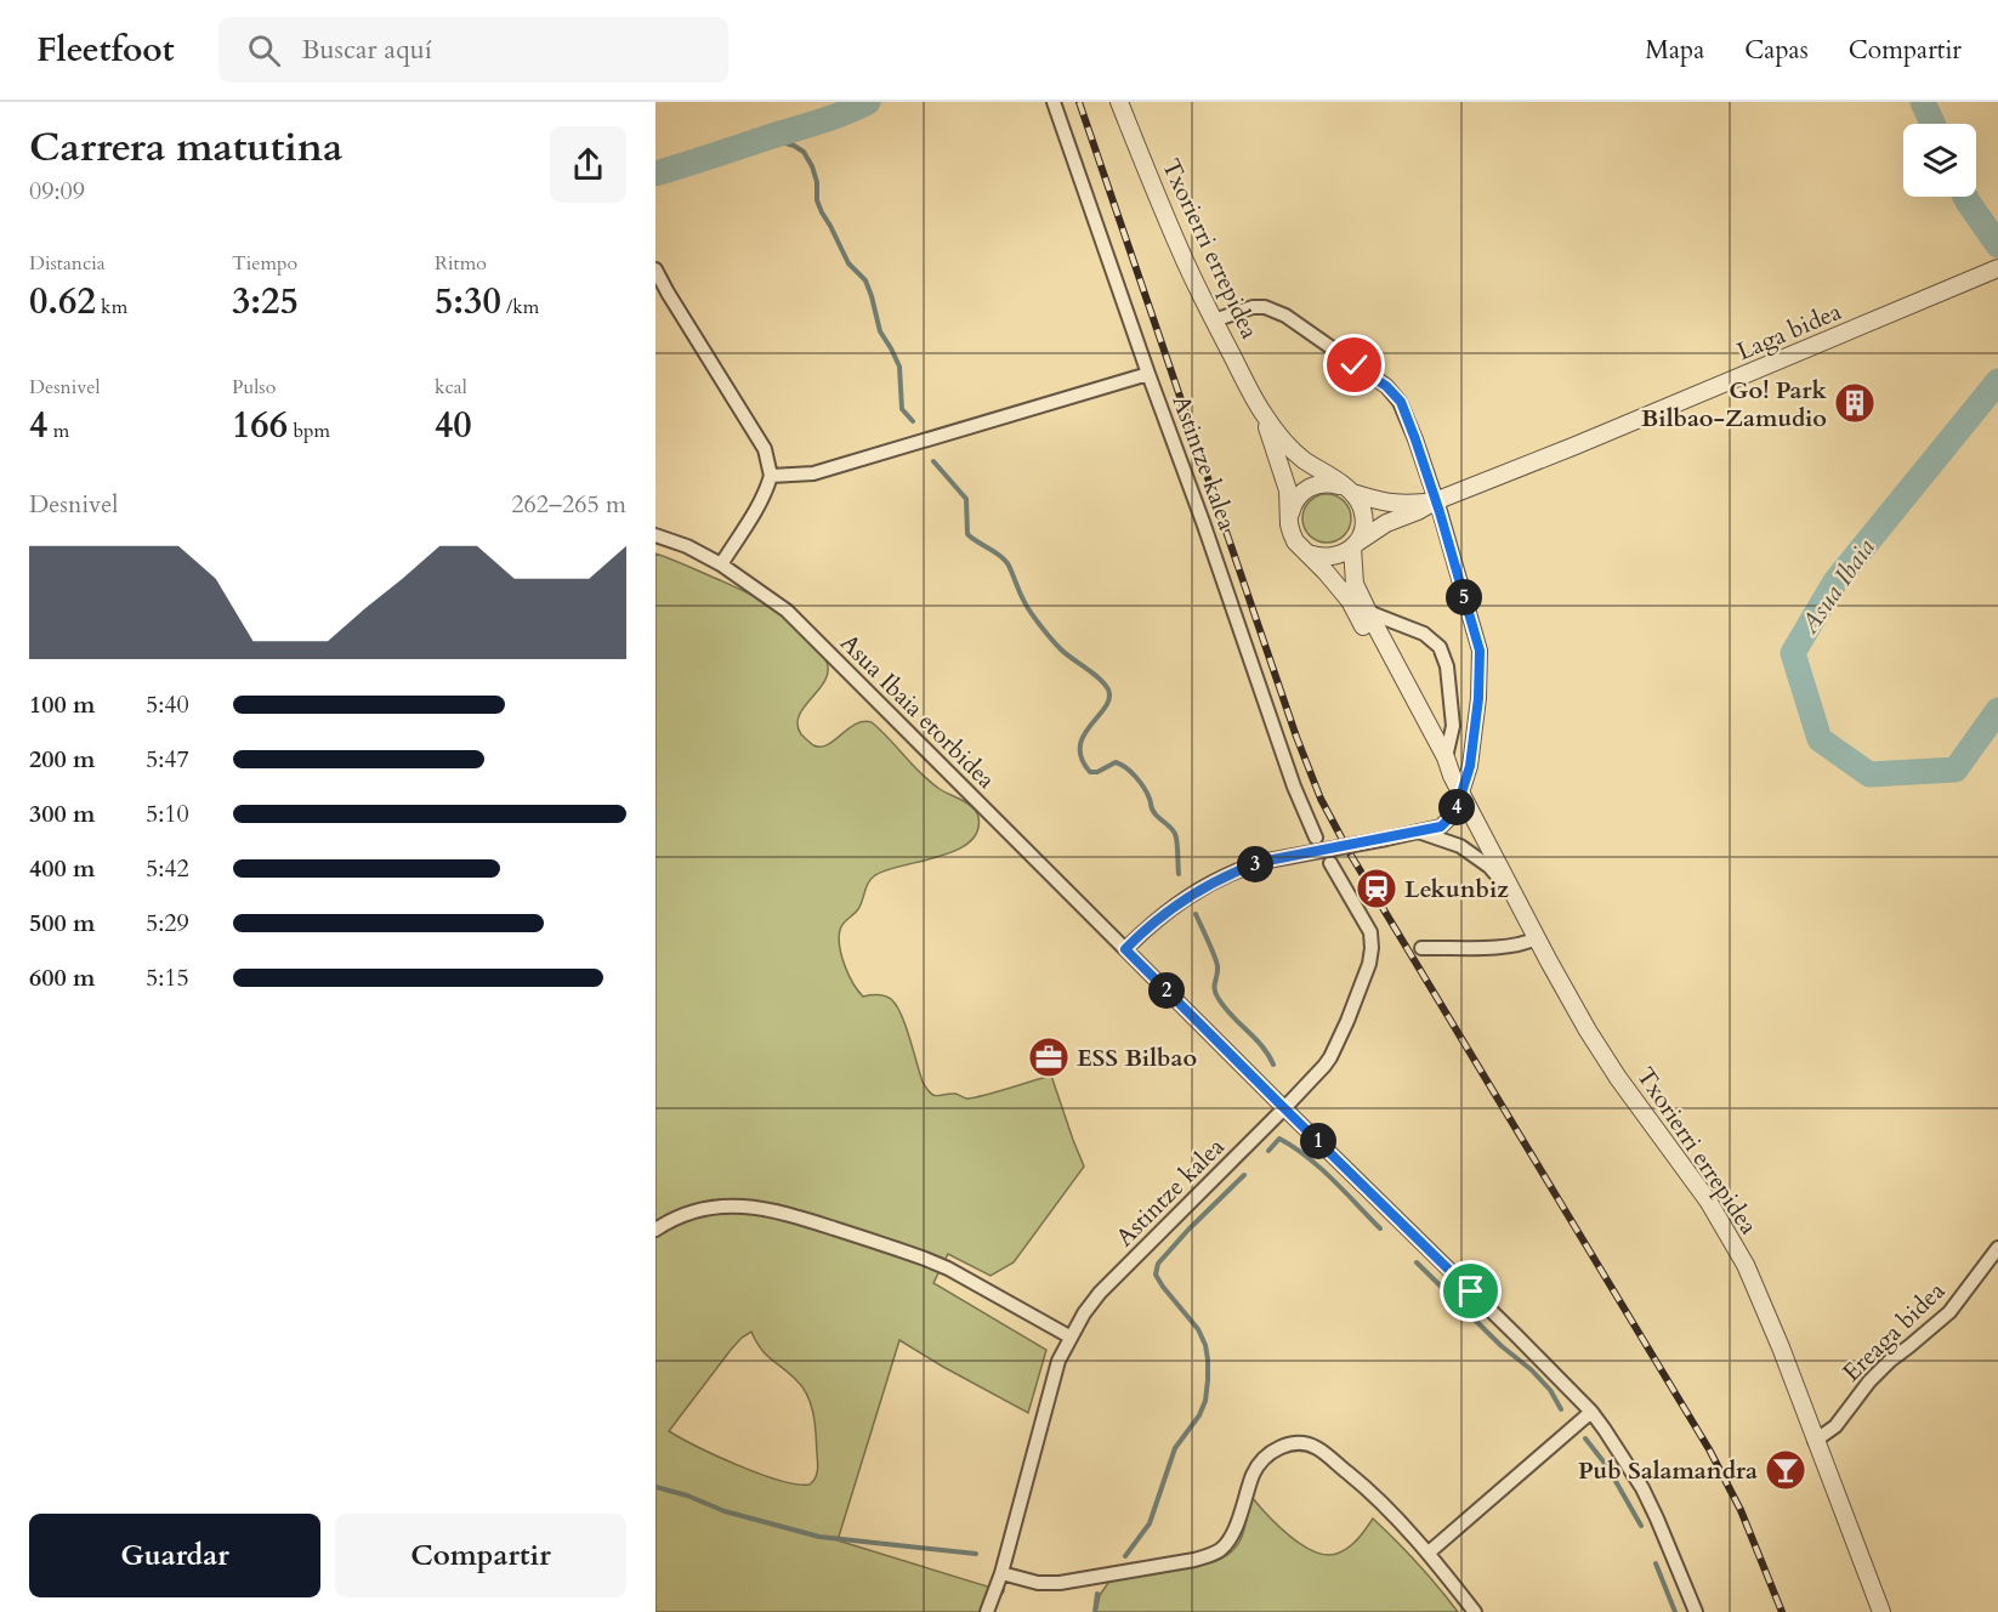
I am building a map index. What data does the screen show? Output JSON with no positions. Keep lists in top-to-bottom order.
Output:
{
  "streets": {
    "street": [
      "Txorierri errepidea",
      "Laga bidea",
      "Astintze kalea",
      "Asua Ibaia etorbidea",
      "Ereaga bidea"
    ]
  },
  "crossings": [
    ["Txorierri errepidea", "Ereaga bidea"],
    ["Astintze kalea", "Asua Ibaia etorbidea"]
  ],
  "water": ["Asua Ibaia"],
  "places": {
    "building": ["Go! Park Bilbao-Zamudio"],
    "station": ["Lekunbiz"],
    "office": ["ESS Bilbao"],
    "bar": ["Pub Salamandra"]
  },
  "page": {
    "header": "Fleetfoot",
    "search": "Buscar aquí",
    "nav": ["Mapa", "Capas", "Compartir"],
    "heading": ["Carrera matutina", "09:09"],
    "stats": [
      ["Distancia", "0.62 km"],
      ["Tiempo", "3:25"],
      ["Ritmo", "5:30 /km"],
      ["Desnivel", "4 m"],
      ["Pulso", "166 bpm"],
      ["kcal", "40"]
    ],
    "chart": ["Desnivel", "262–265 m"],
    "pins": [
      "5",
      "4",
      "3",
      "2",
      "1"
    ],
    "list": [
      {
        "name": "100 m",
        "note": "5:40"
      },
      {
        "name": "200 m",
        "note": "5:47"
      },
      {
        "name": "300 m",
        "note": "5:10"
      },
      {
        "name": "400 m",
        "note": "5:42"
      },
      {
        "name": "500 m",
        "note": "5:29"
      },
      {
        "name": "600 m",
        "note": "5:15"
      }
    ],
    "buttons": ["Guardar", "Compartir"]
  }
}
